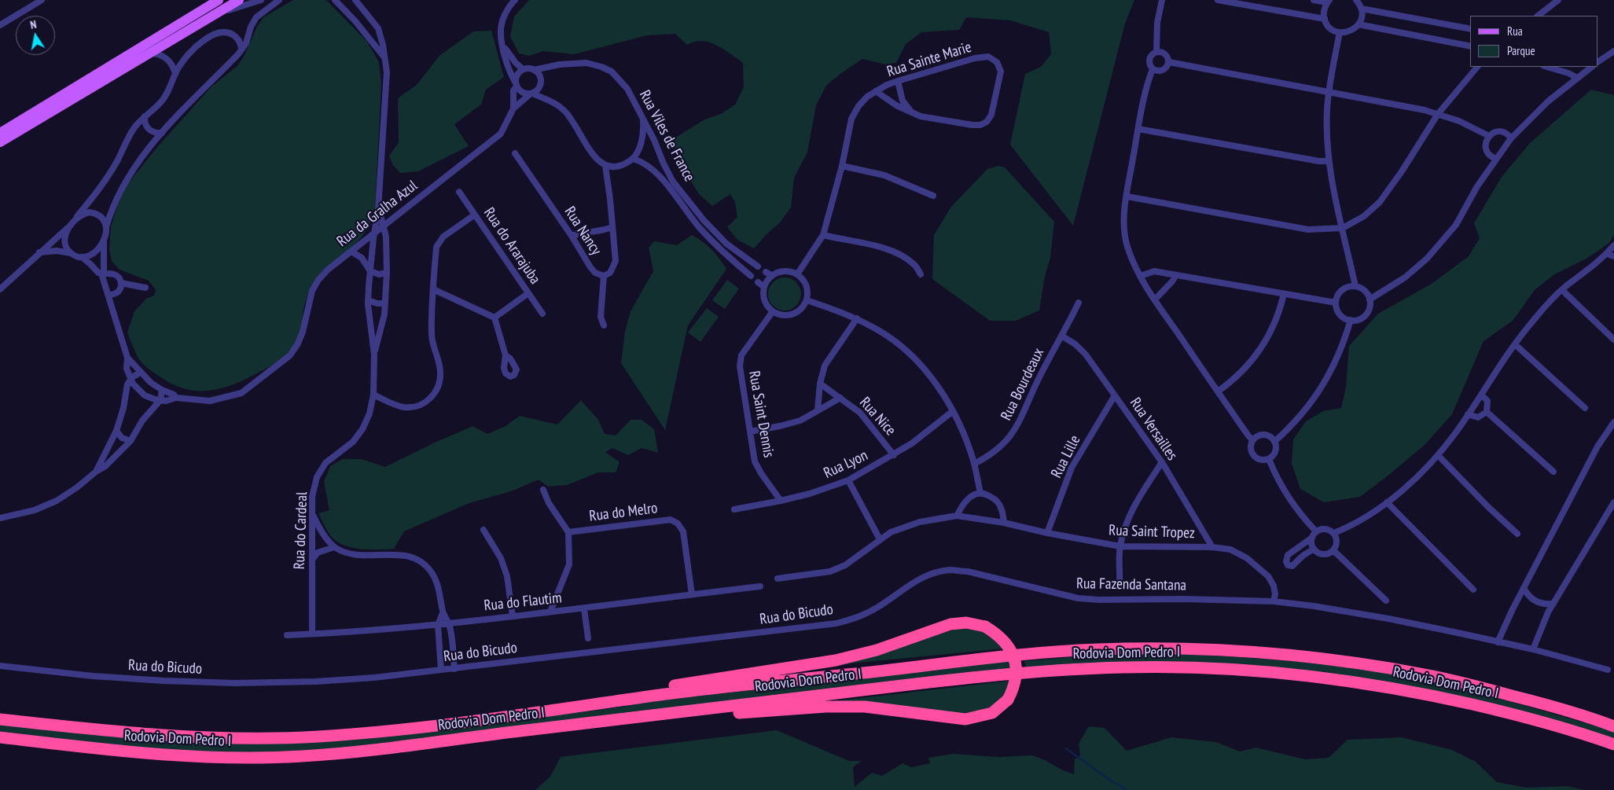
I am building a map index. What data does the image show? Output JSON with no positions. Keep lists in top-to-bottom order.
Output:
{
  "streets": {
    "highway": ["Rodovia Dom Pedro I"],
    "street": [
      "Rua Sainte Marie",
      "Rua Viles de France",
      "Rua da Gralha Azul",
      "Rua Nancy",
      "Rua do Ararajuba",
      "Rua Bourdeaux",
      "Rua Saint Dennis",
      "Rua Nice",
      "Rua Versailles",
      "Rua Lille",
      "Rua Lyon",
      "Rua do Melro",
      "Rua do Cardeal",
      "Rua Saint Tropez",
      "Rua Fazenda Santana",
      "Rua do Flautim",
      "Rua do Bicudo"
    ]
  },
  "crossings": [
    ["Rua Sainte Marie", "Rua Saint Dennis"],
    ["Rua Viles de France", "Rua da Gralha Azul"],
    ["Rua Bourdeaux", "Rua Versailles"],
    ["Rua Saint Dennis", "Rua Lyon"],
    ["Rua Nice", "Rua Lyon"],
    ["Rua Versailles", "Rua Lille"],
    ["Rua Versailles", "Rua Saint Tropez"],
    ["Rua Lille", "Rua Saint Tropez"],
    ["Rua do Melro", "Rua do Flautim"],
    ["Rua do Cardeal", "Rua do Flautim"],
    ["Rua Saint Tropez", "Rua Fazenda Santana"],
    ["Rua Fazenda Santana", "Rua do Bicudo"]
  ],
  "legend": ["Rua", "Parque"],
  "north": "top"
}
